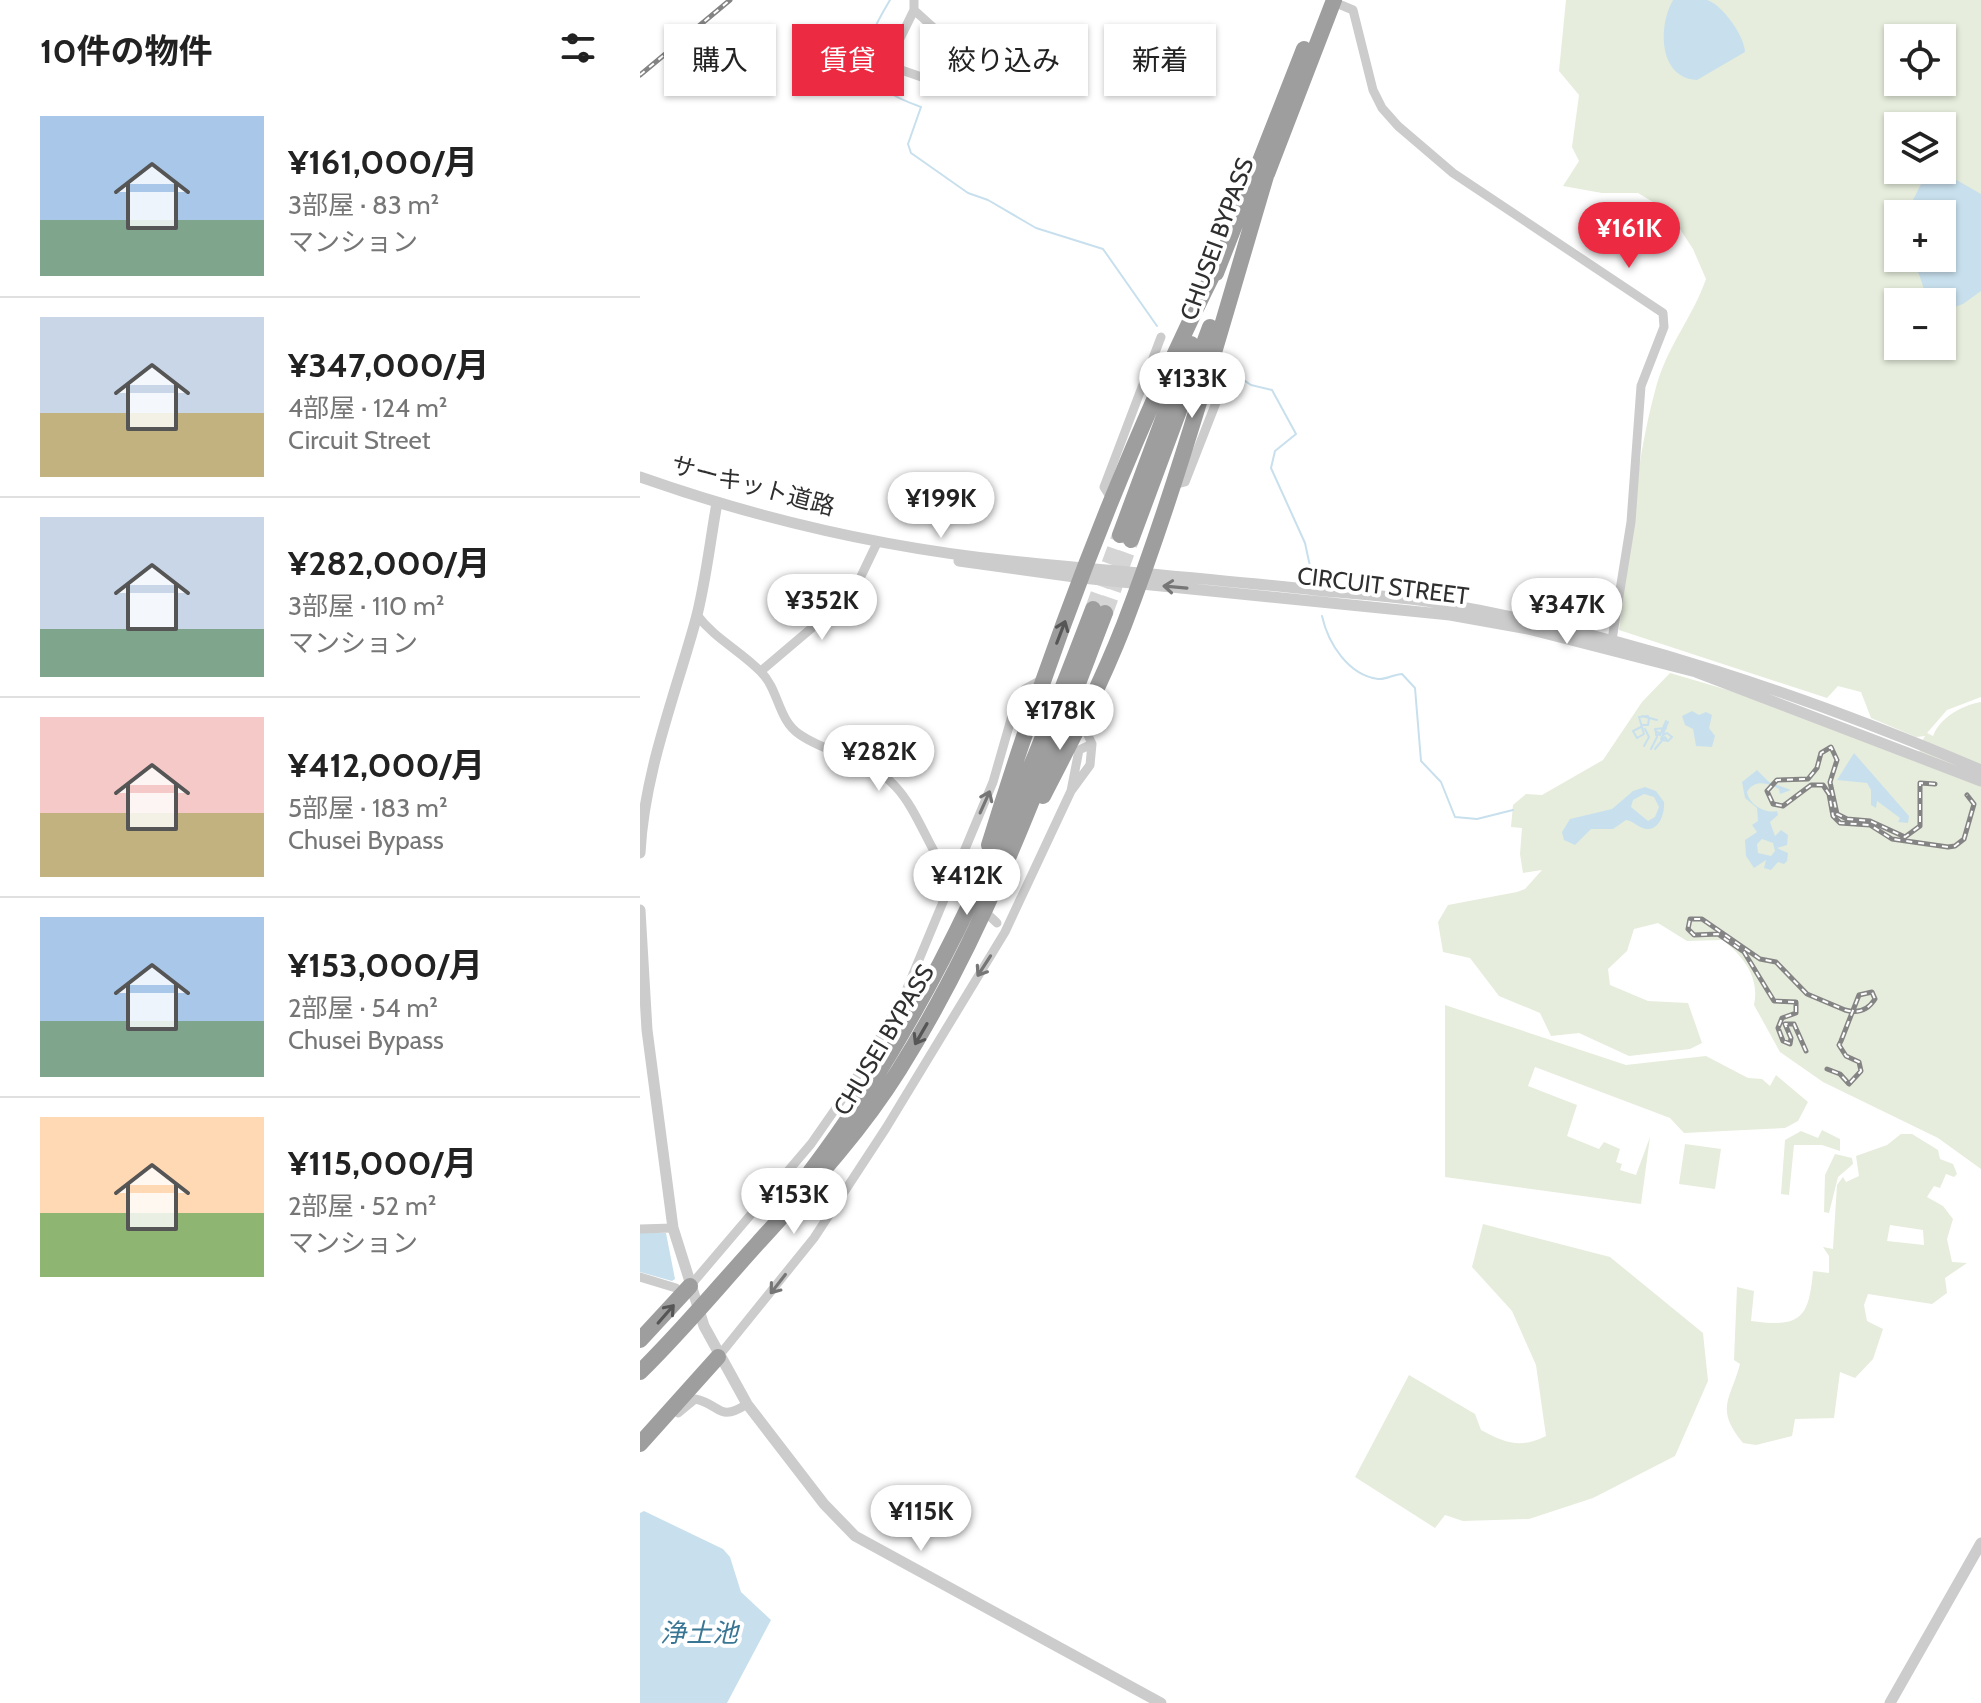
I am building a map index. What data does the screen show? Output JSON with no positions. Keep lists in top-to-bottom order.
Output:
{
  "streets": {
    "highway": ["CHUSEI BYPASS"],
    "street": ["サーキット道路", "CIRCUIT STREET"]
  },
  "crossings": [
    ["サーキット道路", "CIRCUIT STREET"]
  ],
  "water": ["浄土池"],
  "page": {
    "heading": "10件の物件",
    "map_buttons": ["+", "−"],
    "chip": [
      "購入",
      "賃貸",
      "絞り込み",
      "新着"
    ],
    "list": [
      {
        "name": "¥161,000/月",
        "note": "3部屋 · 83 m² · マンション"
      },
      {
        "name": "¥347,000/月",
        "note": "4部屋 · 124 m² · Circuit Street"
      },
      {
        "name": "¥282,000/月",
        "note": "3部屋 · 110 m² · マンション"
      },
      {
        "name": "¥412,000/月",
        "note": "5部屋 · 183 m² · Chusei Bypass"
      },
      {
        "name": "¥153,000/月",
        "note": "2部屋 · 54 m² · Chusei Bypass"
      },
      {
        "name": "¥115,000/月",
        "note": "2部屋 · 52 m² · マンション"
      }
    ],
    "price": [
      "¥161K",
      "¥133K",
      "¥199K",
      "¥352K",
      "¥347K",
      "¥178K",
      "¥282K",
      "¥412K",
      "¥153K",
      "¥115K"
    ]
  }
}
